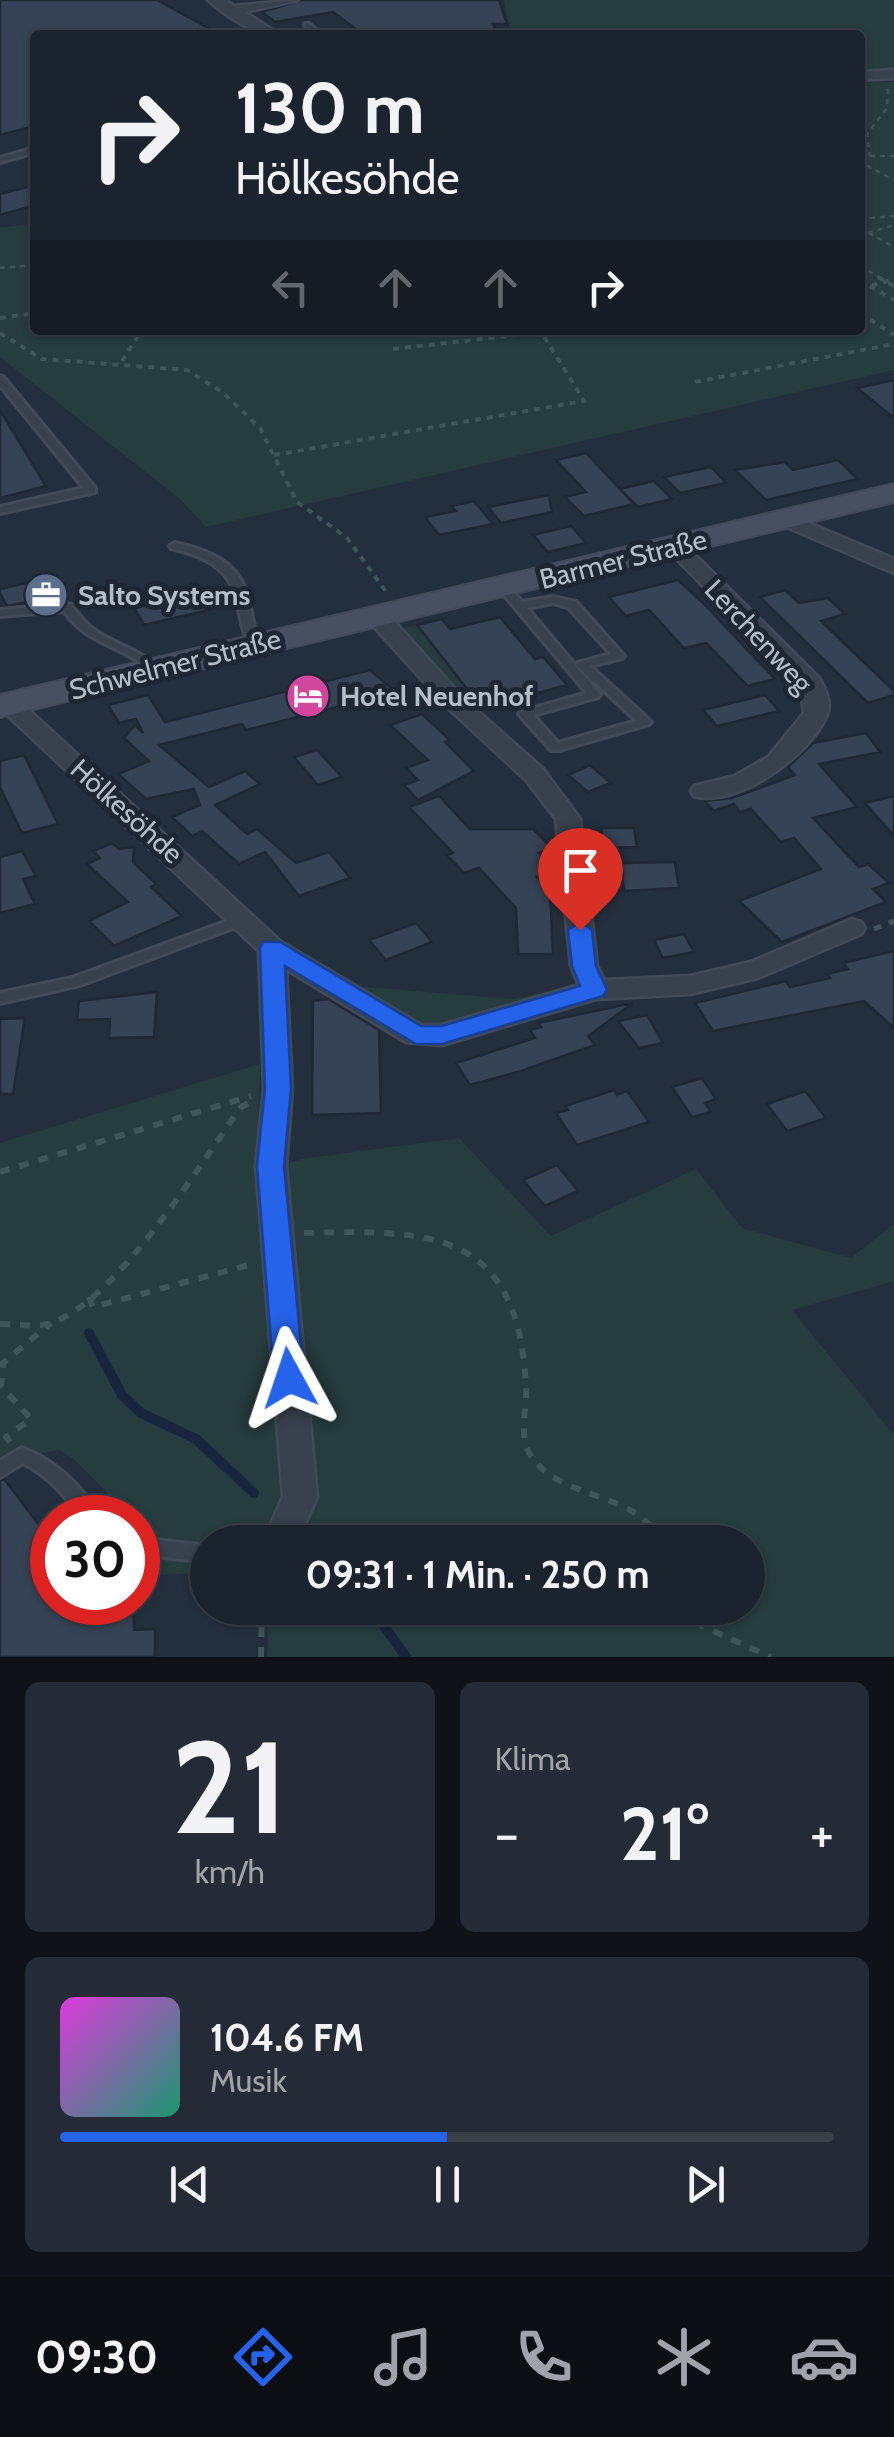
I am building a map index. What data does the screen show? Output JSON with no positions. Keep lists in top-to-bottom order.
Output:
{
  "streets": {
    "main road": ["Barmer Straße", "Schwelmer Straße"],
    "street": ["Lerchenweg", "Hölkesöhde"]
  },
  "crossings": [
    ["Barmer Straße", "Lerchenweg"],
    ["Barmer Straße", "Schwelmer Straße"],
    ["Schwelmer Straße", "Hölkesöhde"]
  ],
  "places": {
    "office": ["Salto Systems"],
    "hotel": ["Hotel Neuenhof"]
  },
  "page": {
    "turn": ["130 m", "Hölkesöhde"],
    "limit": "30",
    "trip": "09:31 · 1 Min. · 250 m",
    "tile": [
      ["21", "km/h"],
      "Klima"
    ],
    "heat": ["−", "21°", "+"],
    "song": ["104.6 FM", "Musik"],
    "tabs": "09:30"
  }
}
